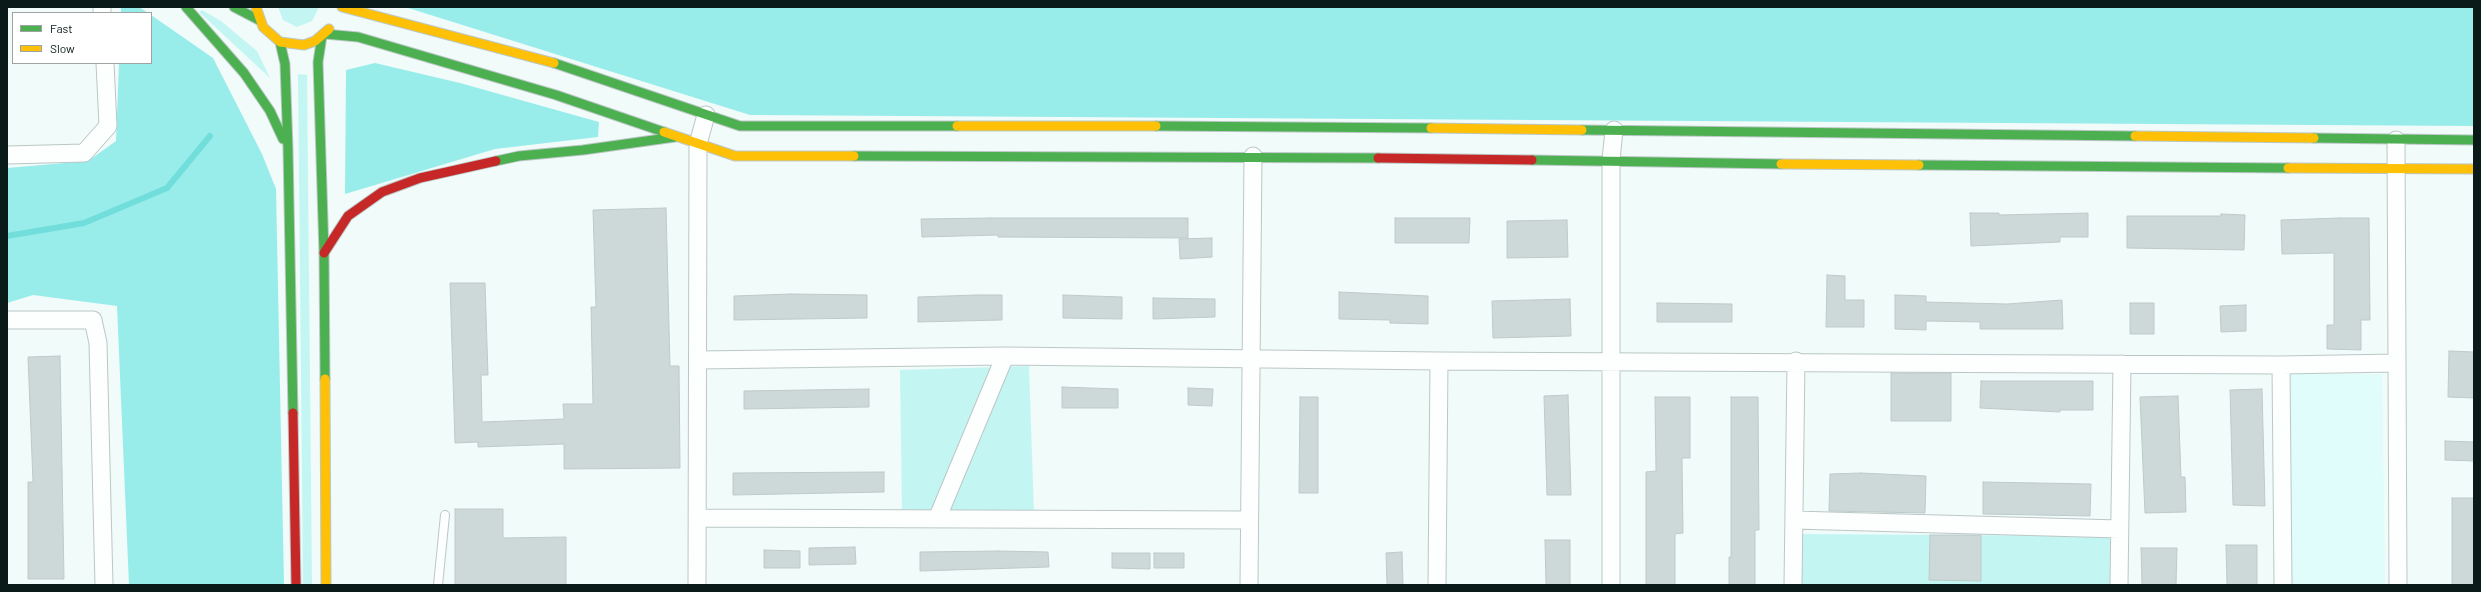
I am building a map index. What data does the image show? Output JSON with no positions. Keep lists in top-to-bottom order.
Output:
{
  "legend": ["Fast", "Slow"]
}
